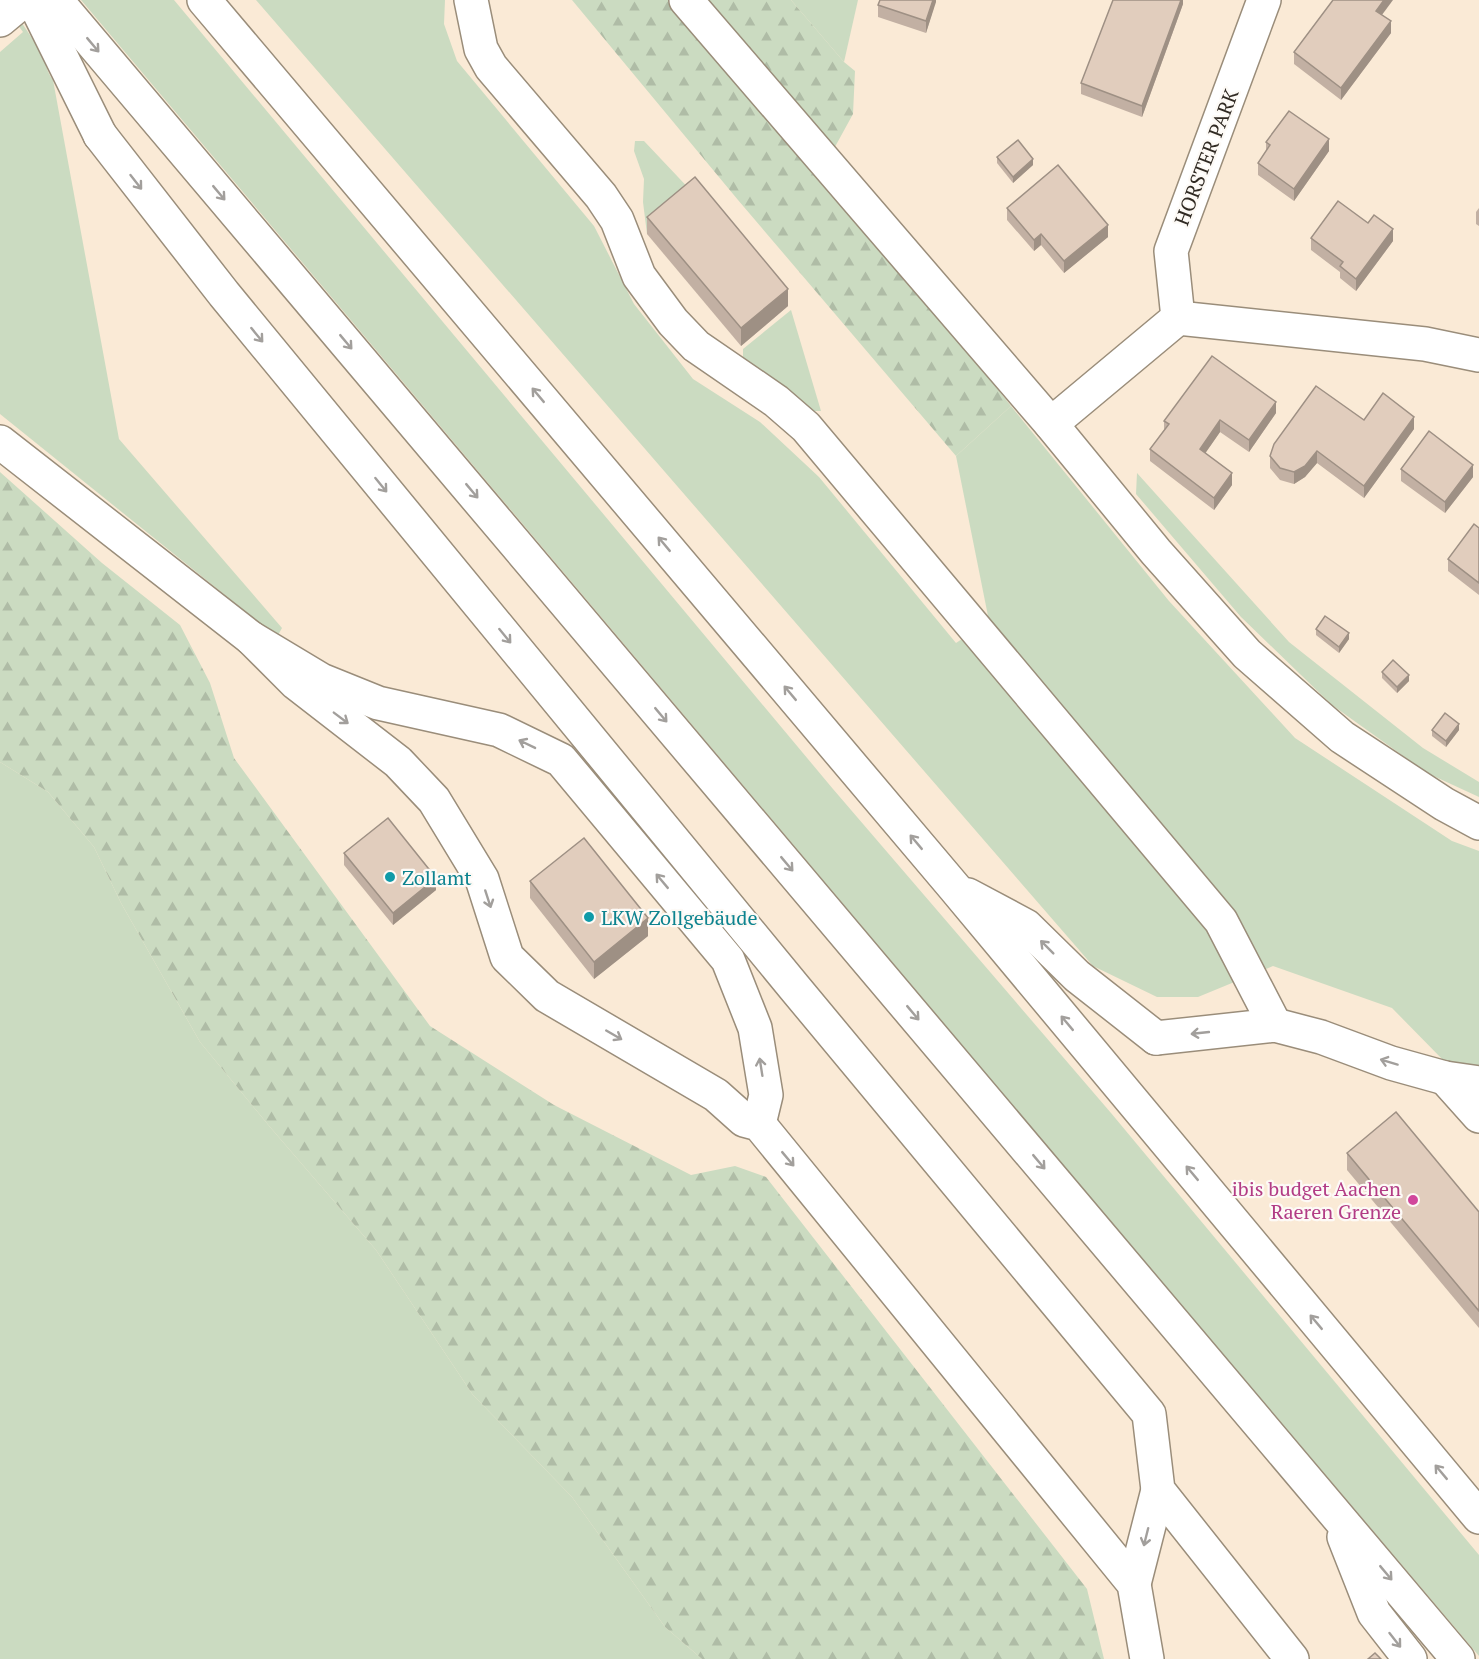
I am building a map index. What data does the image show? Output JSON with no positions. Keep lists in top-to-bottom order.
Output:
{
  "streets": {
    "main road": ["HORSTER PARK"]
  },
  "places": ["Zollamt", "LKW Zollgebäude", "ibis budget Aachen Raeren Grenze"]
}
